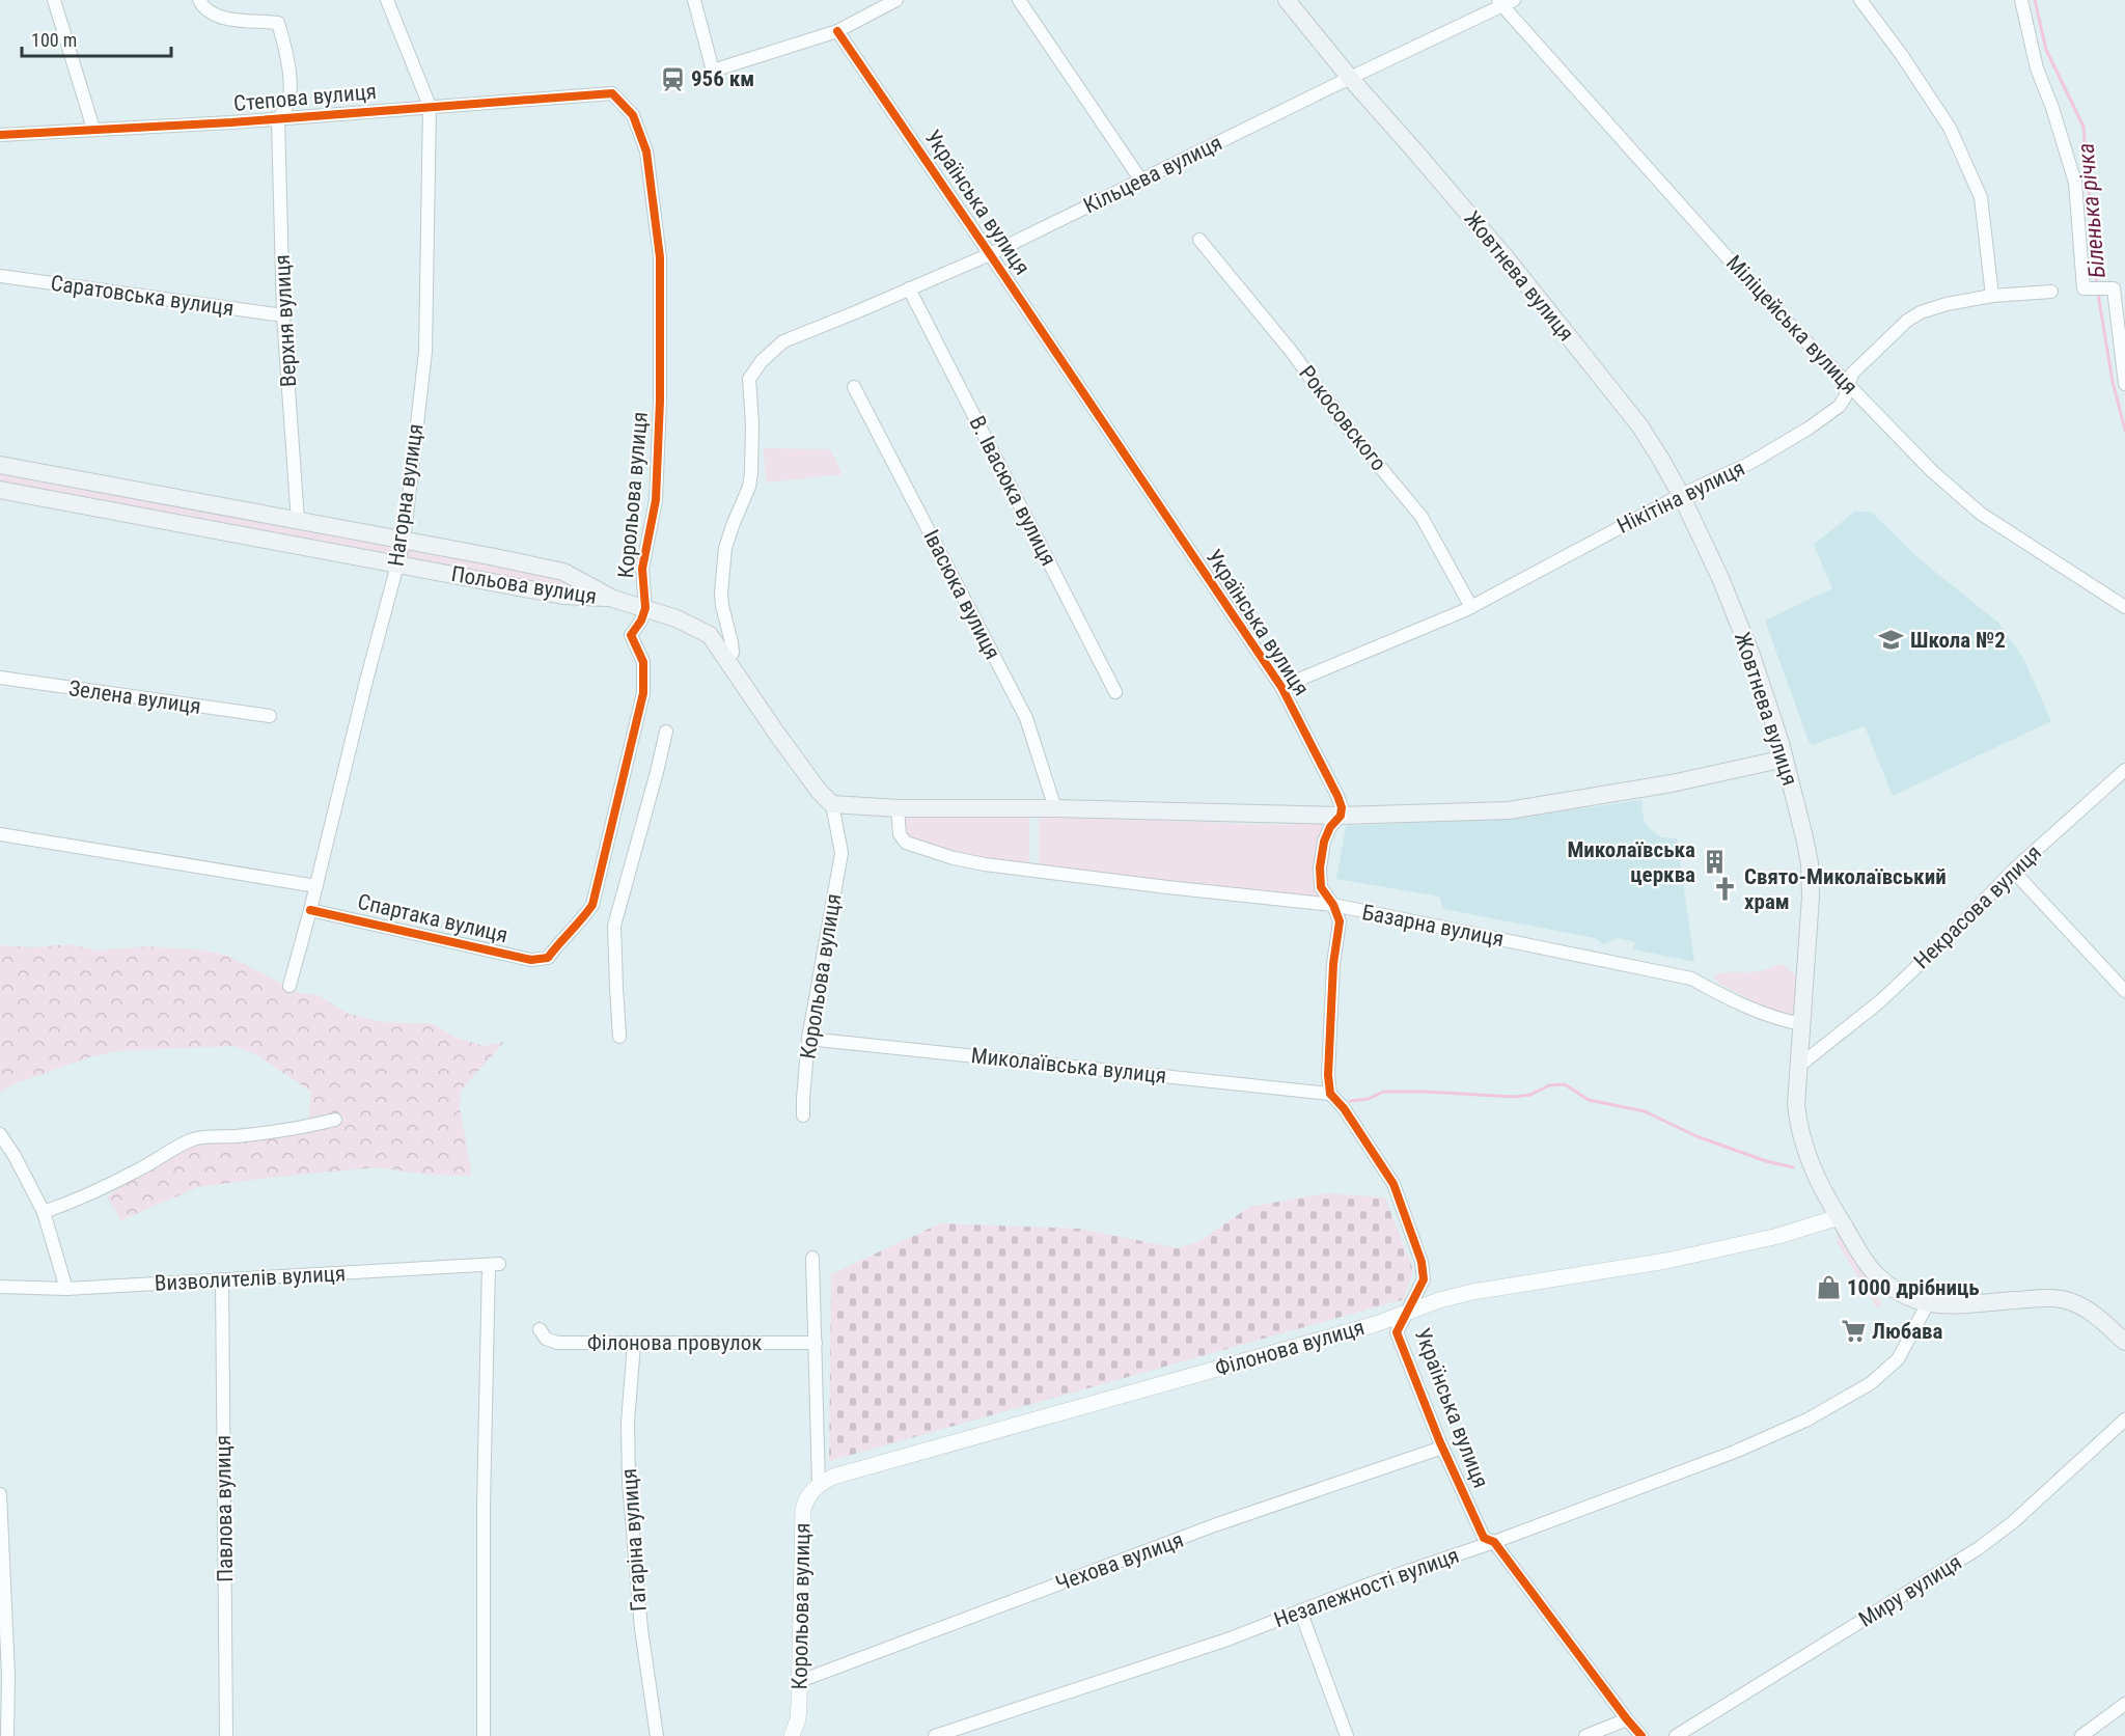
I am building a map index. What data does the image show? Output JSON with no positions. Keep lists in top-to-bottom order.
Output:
{
  "streets": {
    "main road": ["Жовтнева вулиця", "Польова вулиця"],
    "street": [
      "Степова вулиця",
      "Кільцева вулиця",
      "Українська вулиця",
      "Саратовська вулиця",
      "Верхня вулиця",
      "Міліцейська вулиця",
      "Рокосовского",
      "В. Івасюка вулиця",
      "Нагорна вулиця",
      "Корольова вулиця",
      "Нікітіна вулиця",
      "Івасюка вулиця",
      "Зелена вулиця",
      "Некрасова вулиця",
      "Спартака вулиця",
      "Базарна вулиця",
      "Миколаївська вулиця",
      "Визволителів вулиця",
      "Філонова провулок",
      "Філонова вулиця",
      "Павлова вулиця",
      "Гагаріна вулиця",
      "Чехова вулиця",
      "Незалежності вулиця",
      "Миру вулиця"
    ]
  },
  "crossings": [
    ["Степова вулиця", "Верхня вулиця"],
    ["Степова вулиця", "Нагорна вулиця"],
    ["Степова вулиця", "Корольова вулиця"],
    ["Кільцева вулиця", "Українська вулиця"],
    ["Кільцева вулиця", "Жовтнева вулиця"],
    ["Кільцева вулиця", "Міліцейська вулиця"],
    ["Кільцева вулиця", "В. Івасюка вулиця"],
    ["Українська вулиця", "Нікітіна вулиця"],
    ["Українська вулиця", "Миколаївська вулиця"],
    ["Українська вулиця", "Філонова вулиця"],
    ["Українська вулиця", "Чехова вулиця"],
    ["Українська вулиця", "Незалежності вулиця"],
    ["Жовтнева вулиця", "Нікітіна вулиця"],
    ["Жовтнева вулиця", "Некрасова вулиця"],
    ["Жовтнева вулиця", "Базарна вулиця"],
    ["Жовтнева вулиця", "Філонова вулиця"],
    ["Жовтнева вулиця", "Незалежності вулиця"],
    ["Саратовська вулиця", "Верхня вулиця"],
    ["Верхня вулиця", "Польова вулиця"],
    ["Міліцейська вулиця", "Нікітіна вулиця"],
    ["Рокосовского", "Нікітіна вулиця"],
    ["Нагорна вулиця", "Польова вулиця"],
    ["Нагорна вулиця", "Спартака вулиця"],
    ["Корольова вулиця", "Спартака вулиця"],
    ["Корольова вулиця", "Миколаївська вулиця"],
    ["Корольова вулиця", "Філонова вулиця"],
    ["Корольова вулиця", "Чехова вулиця"],
    ["Визволителів вулиця", "Павлова вулиця"],
    ["Філонова провулок", "Гагаріна вулиця"]
  ],
  "water": ["Біленька річка"],
  "places": {
    "station": ["956 км"],
    "school or university": ["Школа №2"],
    "building": ["Миколаївська церква"],
    "church": ["Свято-Миколаївський храм"],
    "shop": ["1000 дрібниць"],
    "supermarket": ["Любава"]
  },
  "scale_bar": "100 m"
}
